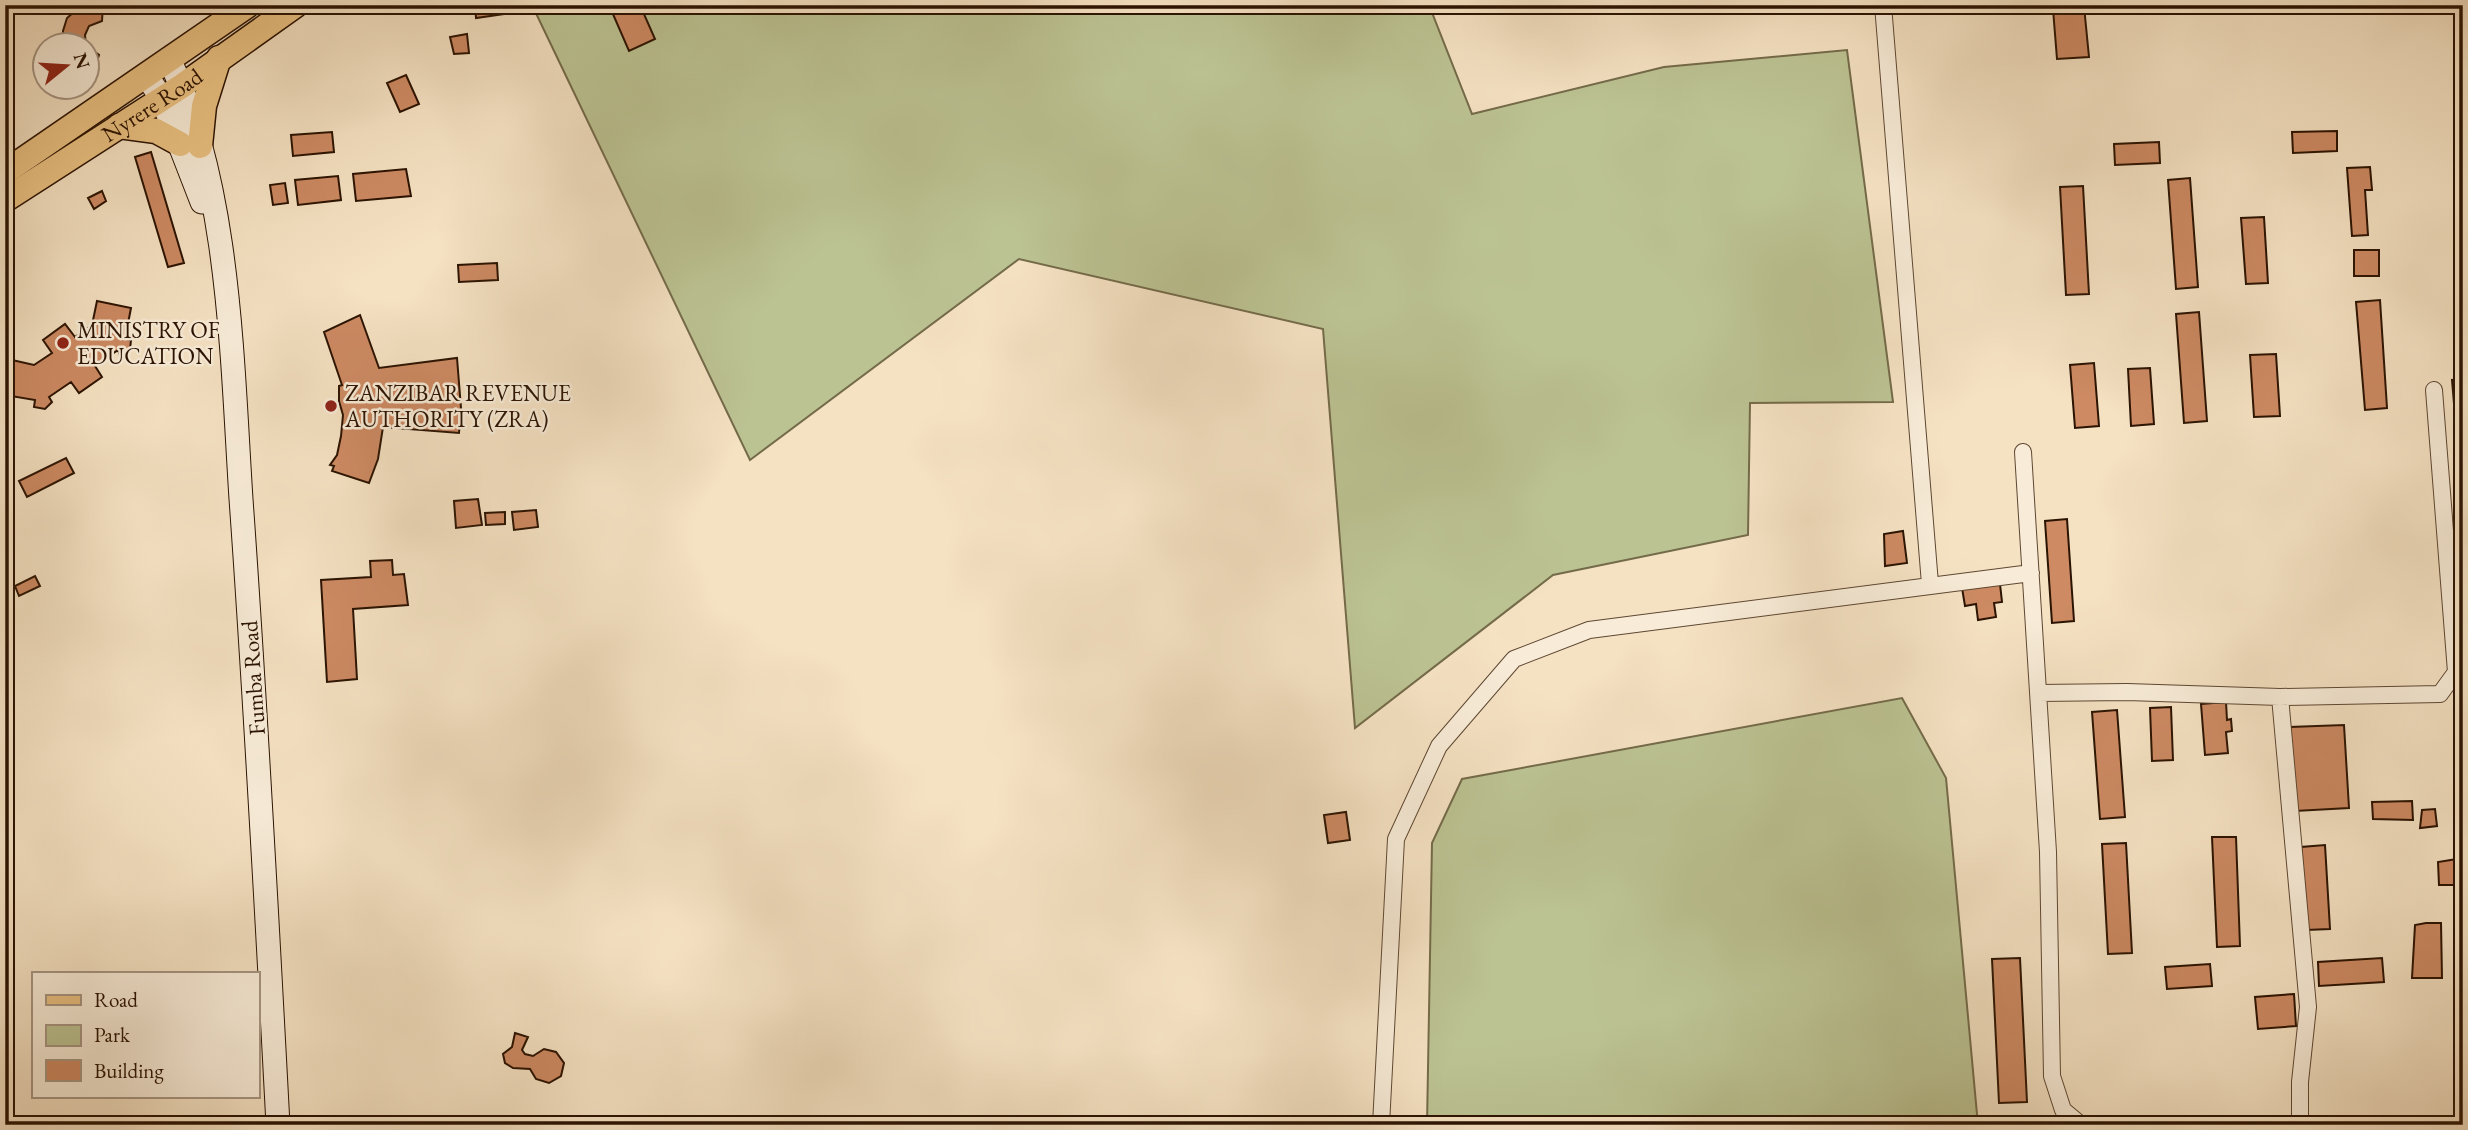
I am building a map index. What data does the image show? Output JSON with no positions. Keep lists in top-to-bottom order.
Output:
{
  "streets": {
    "main road": ["Nyrere Road"],
    "street": ["Fumba Road"]
  },
  "crossings": [
    ["Nyrere Road", "Fumba Road"]
  ],
  "places": ["MINISTRY OF EDUCATION", "ZANZIBAR REVENUE AUTHORITY (ZRA)"],
  "legend": ["Road", "Park", "Building"],
  "north": "right"
}
